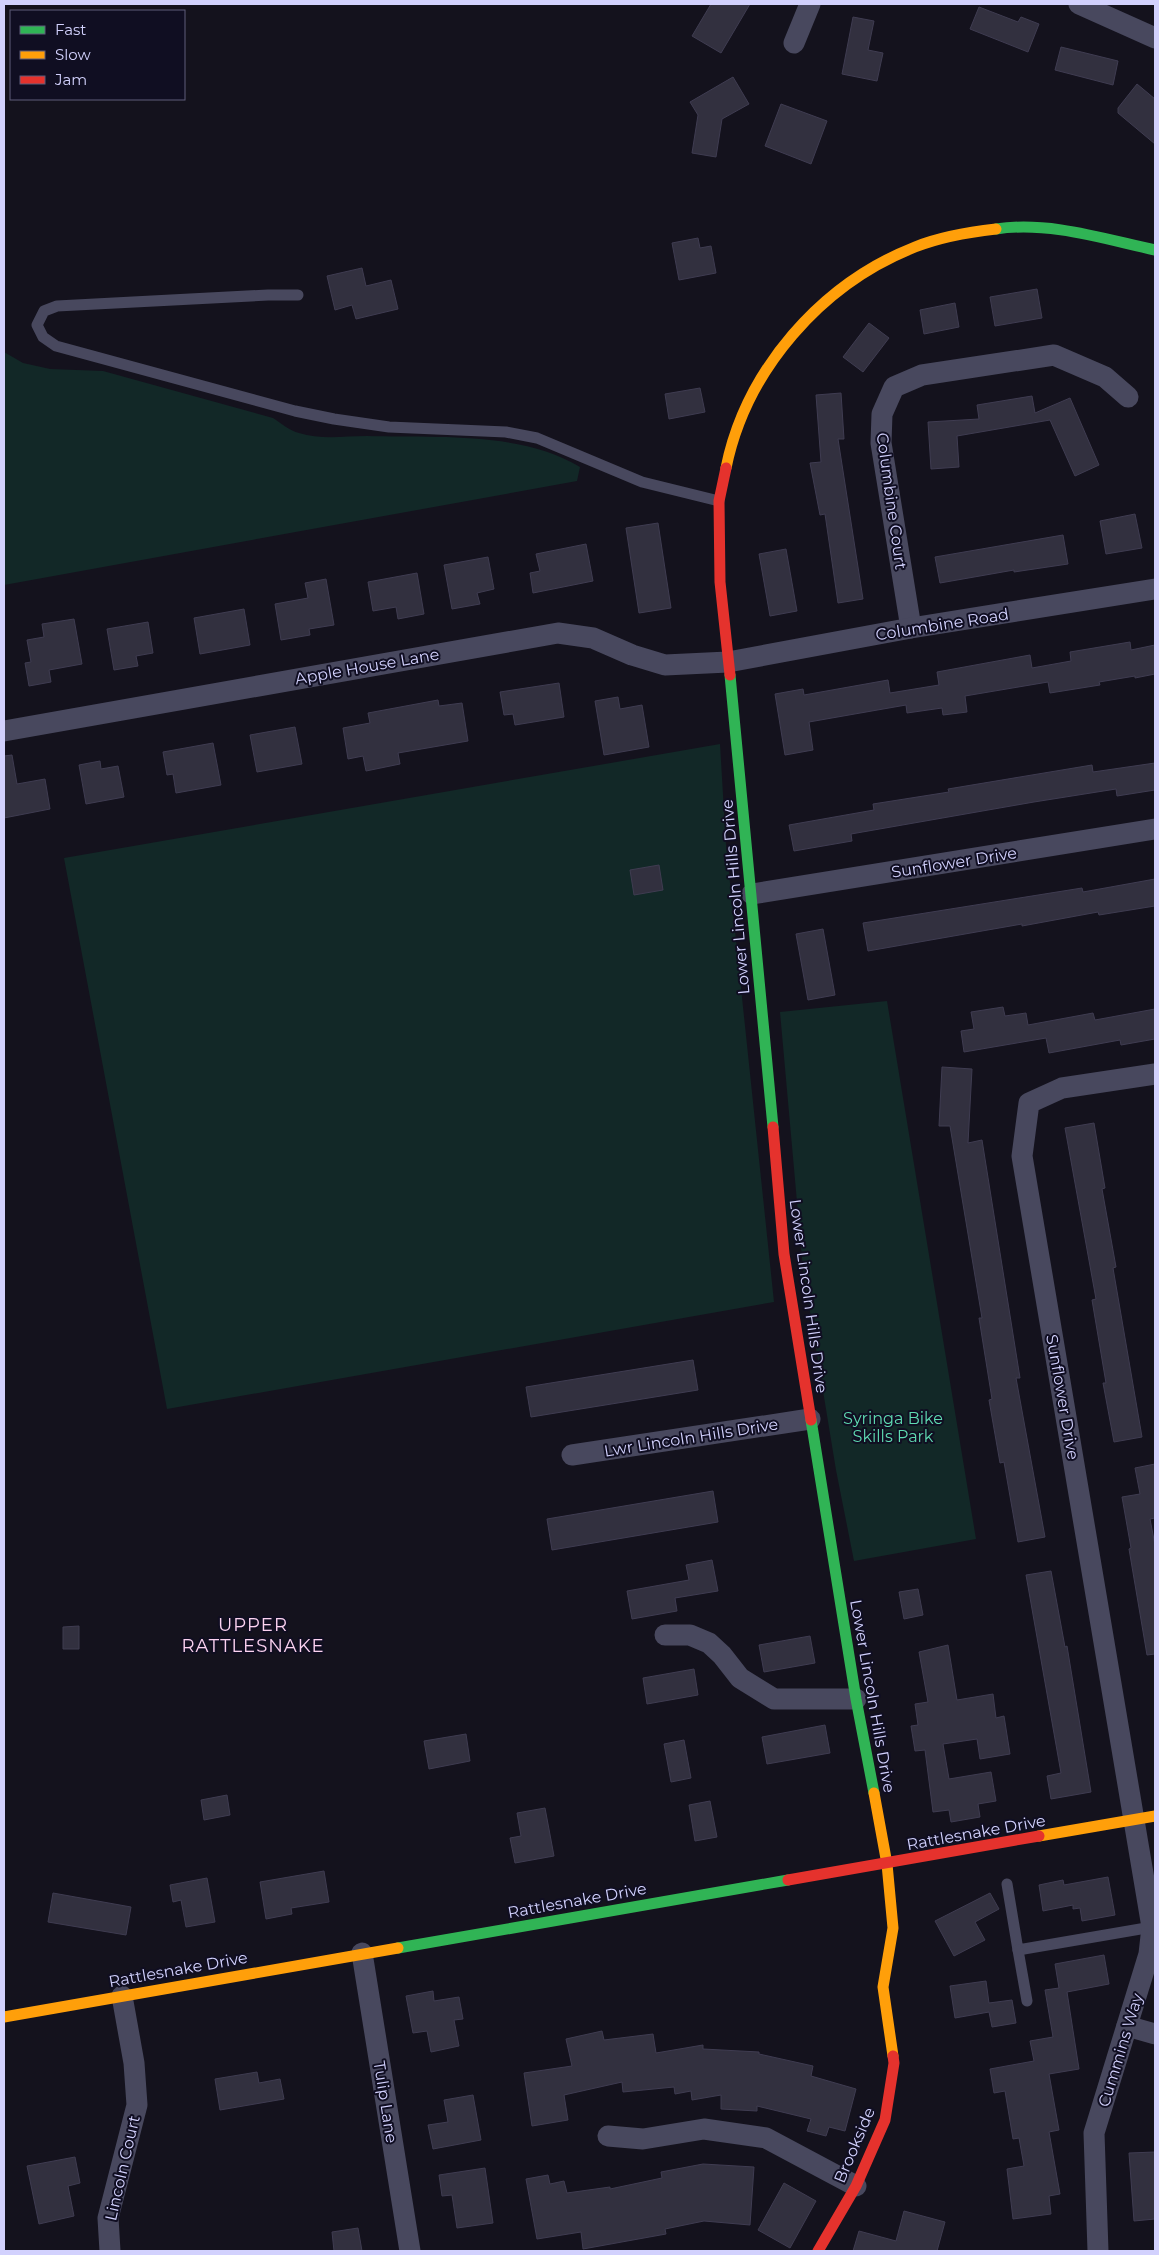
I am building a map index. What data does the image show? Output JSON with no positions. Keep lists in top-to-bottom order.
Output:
{
  "streets": {
    "street": [
      "Columbine Court",
      "Columbine Road",
      "Apple House Lane",
      "Sunflower Drive",
      "Lower Lincoln Hills Drive",
      "Lwr Lincoln Hills Drive",
      "Rattlesnake Drive",
      "Cummins Way",
      "Tulip Lane",
      "Brookside",
      "Lincoln Court"
    ]
  },
  "crossings": [
    ["Columbine Court", "Columbine Road"],
    ["Columbine Road", "Apple House Lane"],
    ["Columbine Road", "Lower Lincoln Hills Drive"],
    ["Apple House Lane", "Lower Lincoln Hills Drive"],
    ["Sunflower Drive", "Lower Lincoln Hills Drive"],
    ["Sunflower Drive", "Rattlesnake Drive"],
    ["Sunflower Drive", "Cummins Way"],
    ["Lower Lincoln Hills Drive", "Lwr Lincoln Hills Drive"],
    ["Lower Lincoln Hills Drive", "Rattlesnake Drive"],
    ["Lower Lincoln Hills Drive", "Brookside"],
    ["Rattlesnake Drive", "Cummins Way"],
    ["Rattlesnake Drive", "Tulip Lane"],
    ["Rattlesnake Drive", "Brookside"],
    ["Rattlesnake Drive", "Lincoln Court"]
  ],
  "districts": ["UPPER RATTLESNAKE"],
  "parks": ["Syringa Bike Skills Park"],
  "legend": ["Fast", "Slow", "Jam"]
}
